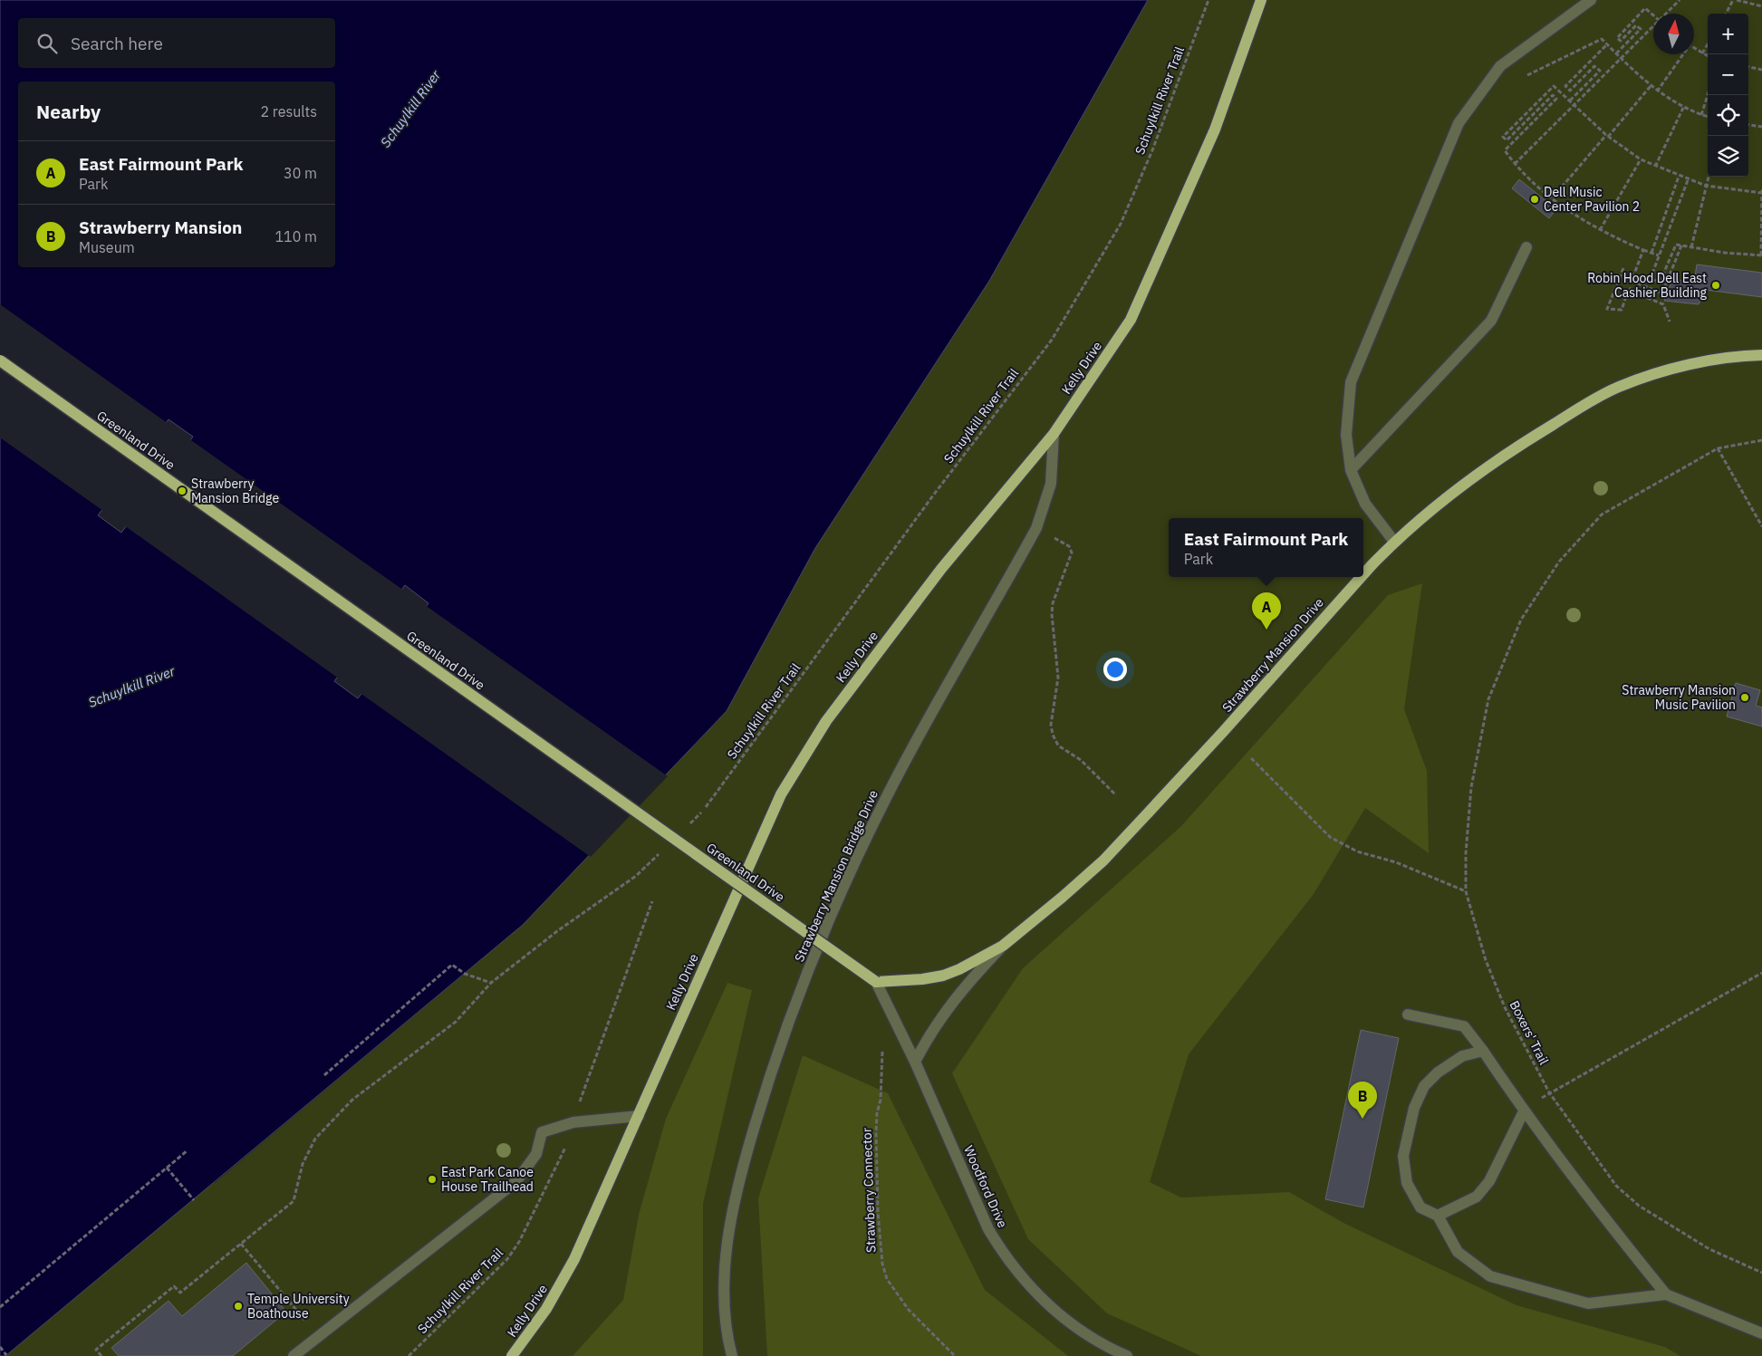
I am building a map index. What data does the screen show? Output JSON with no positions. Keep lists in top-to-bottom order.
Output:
{
  "streets": {
    "main road": ["Kelly Drive", "Greenland Drive", "Strawberry Mansion Drive"],
    "street": ["Strawberry Mansion Bridge Drive", "Woodford Drive"],
    "path": ["Schuylkill River Trail", "Boxers' Trail", "Strawberry Connector"]
  },
  "crossings": [
    ["Kelly Drive", "Strawberry Mansion Bridge Drive"],
    ["Greenland Drive", "Strawberry Mansion Drive"],
    ["Greenland Drive", "Woodford Drive"],
    ["Strawberry Mansion Drive", "Woodford Drive"]
  ],
  "water": ["Schuylkill River"],
  "places": [
    "Dell Music Center Pavilion 2",
    "Robin Hood Dell East Cashier Building",
    "Strawberry Mansion Bridge",
    "Strawberry Mansion Music Pavilion",
    "East Park Canoe House Trailhead",
    "Temple University Boathouse"
  ],
  "north": "top",
  "page": {
    "map_buttons": ["+", "−"],
    "search": "Search here",
    "heading": ["Nearby", "2 results"],
    "list": [
      {
        "mark": "A",
        "name": "East Fairmount Park",
        "note": "Park",
        "value": "30 m"
      },
      {
        "mark": "B",
        "name": "Strawberry Mansion",
        "note": "Museum",
        "value": "110 m"
      }
    ],
    "popup": ["East Fairmount Park", "Park"],
    "pins": ["A", "B"]
  }
}
